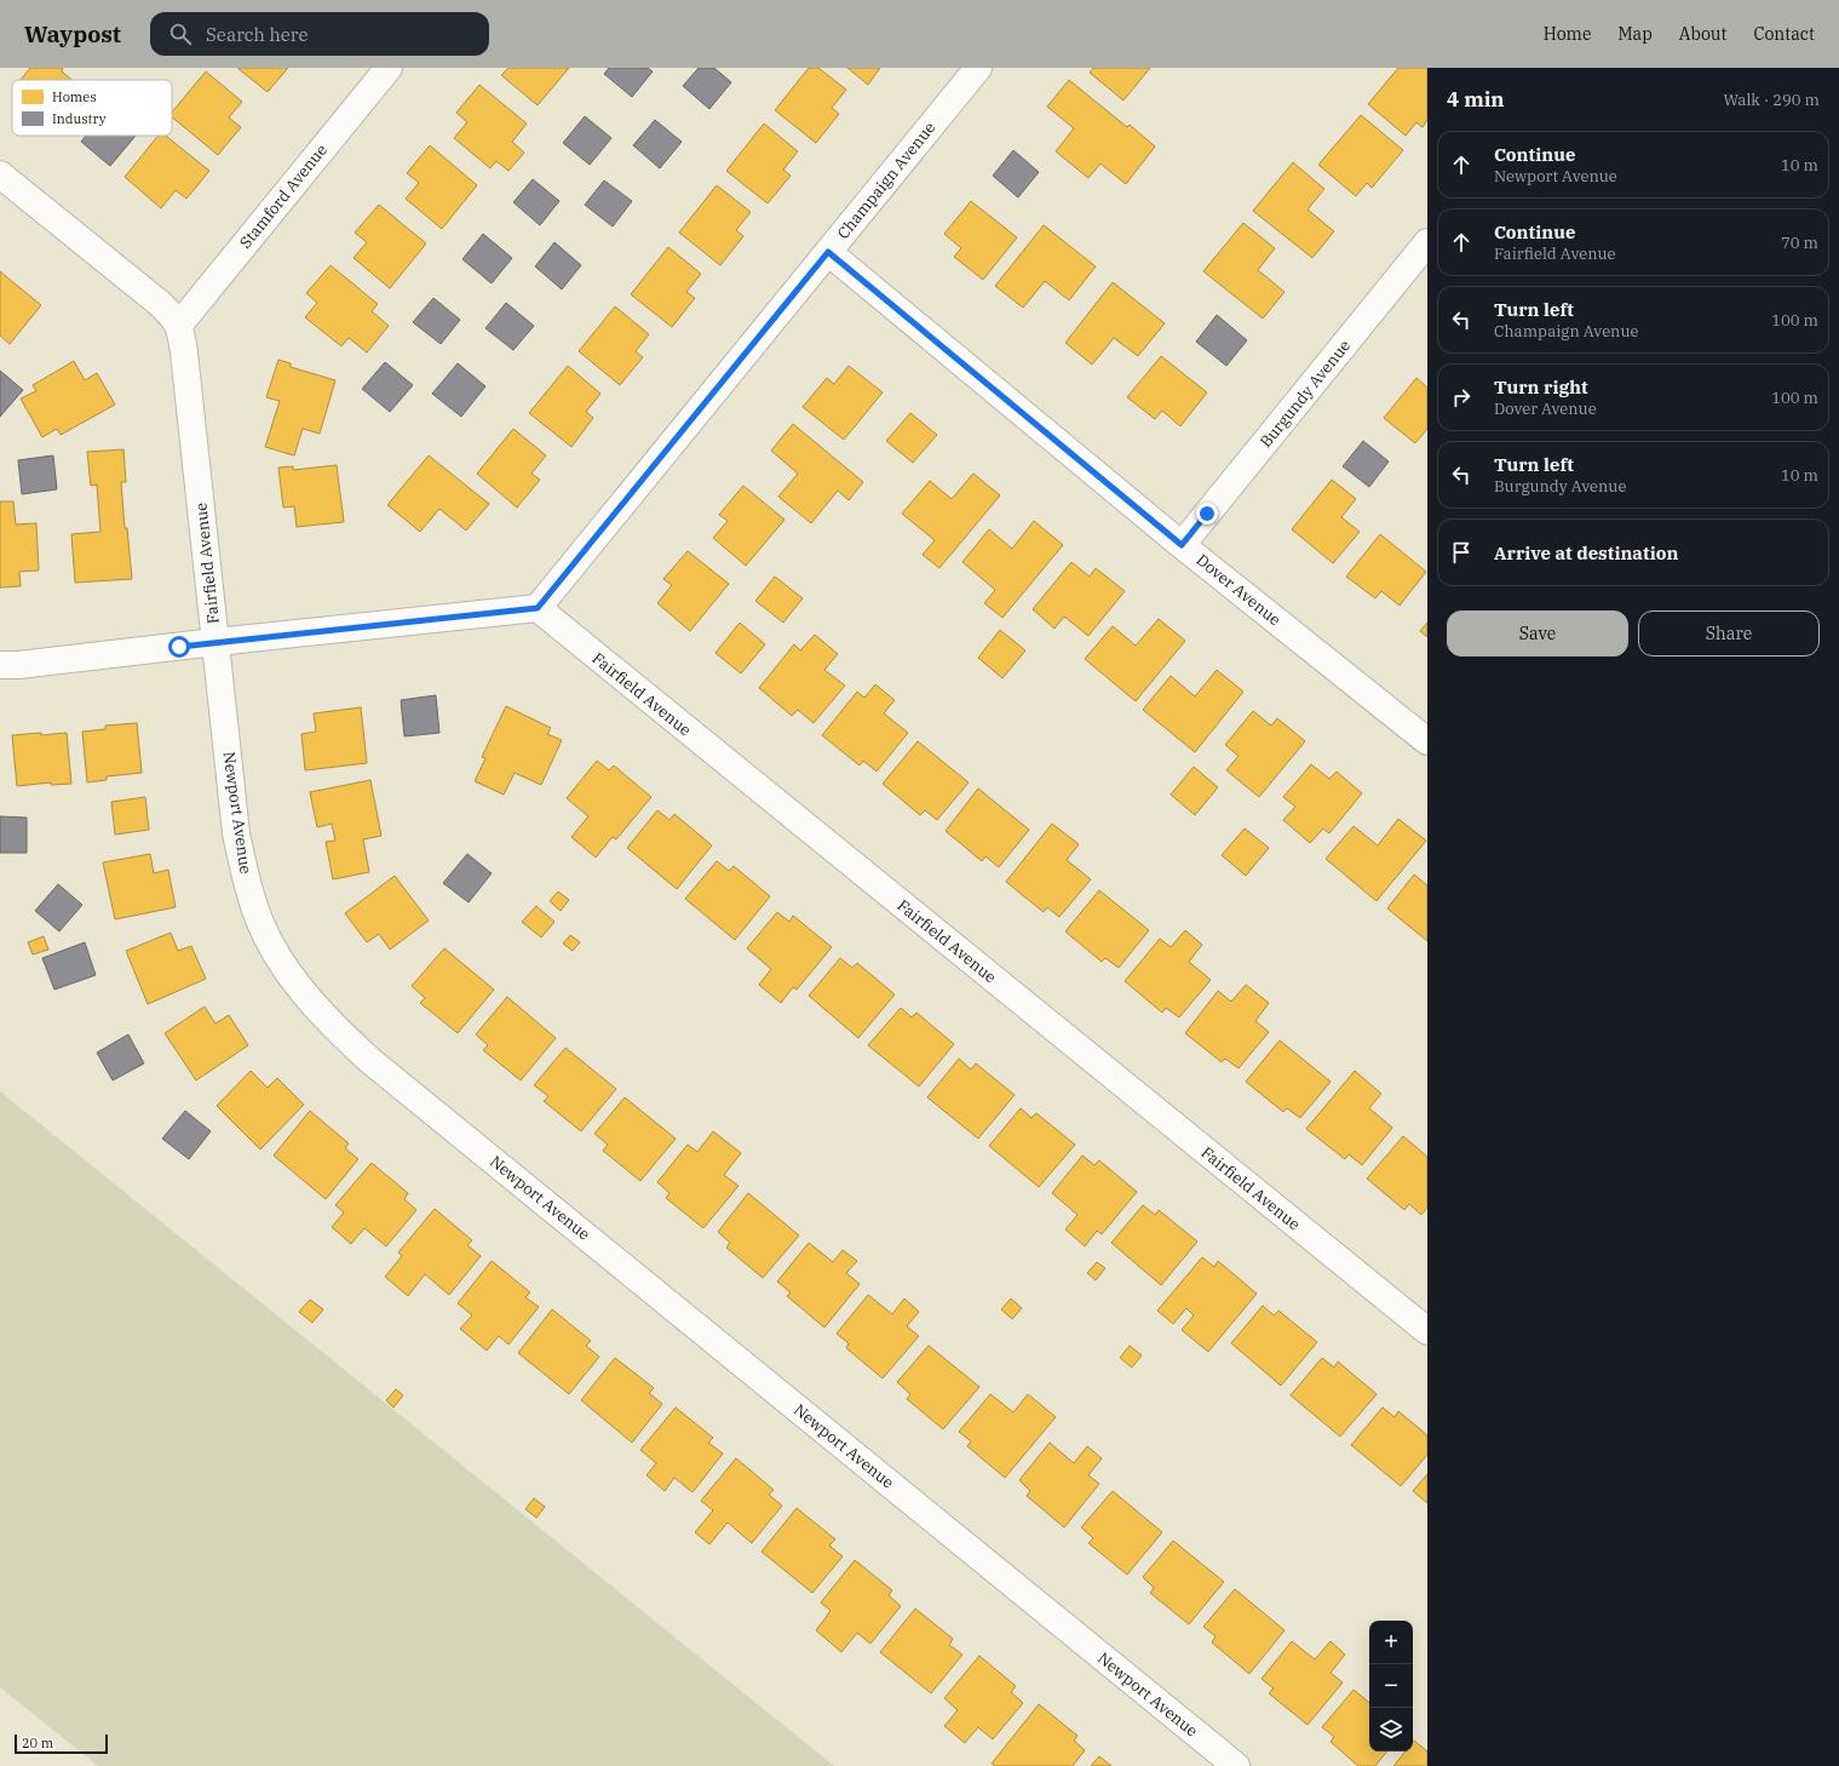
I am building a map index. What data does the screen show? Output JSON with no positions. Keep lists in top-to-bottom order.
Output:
{
  "streets": {
    "street": [
      "Champaign Avenue",
      "Stamford Avenue",
      "Burgundy Avenue",
      "Fairfield Avenue",
      "Dover Avenue",
      "Newport Avenue"
    ]
  },
  "crossings": [
    ["Champaign Avenue", "Fairfield Avenue"],
    ["Champaign Avenue", "Dover Avenue"],
    ["Stamford Avenue", "Fairfield Avenue"],
    ["Burgundy Avenue", "Dover Avenue"],
    ["Fairfield Avenue", "Newport Avenue"]
  ],
  "legend": ["Homes", "Industry"],
  "scale_bar": "20 m",
  "page": {
    "header": "Waypost",
    "search": "Search here",
    "nav": [
      "Home",
      "Map",
      "About",
      "Contact"
    ],
    "heading": ["4 min", "Walk · 290 m"],
    "list": [
      ["Continue", "Newport Avenue", "10 m"],
      ["Continue", "Fairfield Avenue", "70 m"],
      ["Turn left", "Champaign Avenue", "100 m"],
      ["Turn right", "Dover Avenue", "100 m"],
      ["Turn left", "Burgundy Avenue", "10 m"],
      "Arrive at destination"
    ],
    "buttons": ["Save", "Share"],
    "map_buttons": ["+", "−"],
    "scale": "20 m"
  }
}
